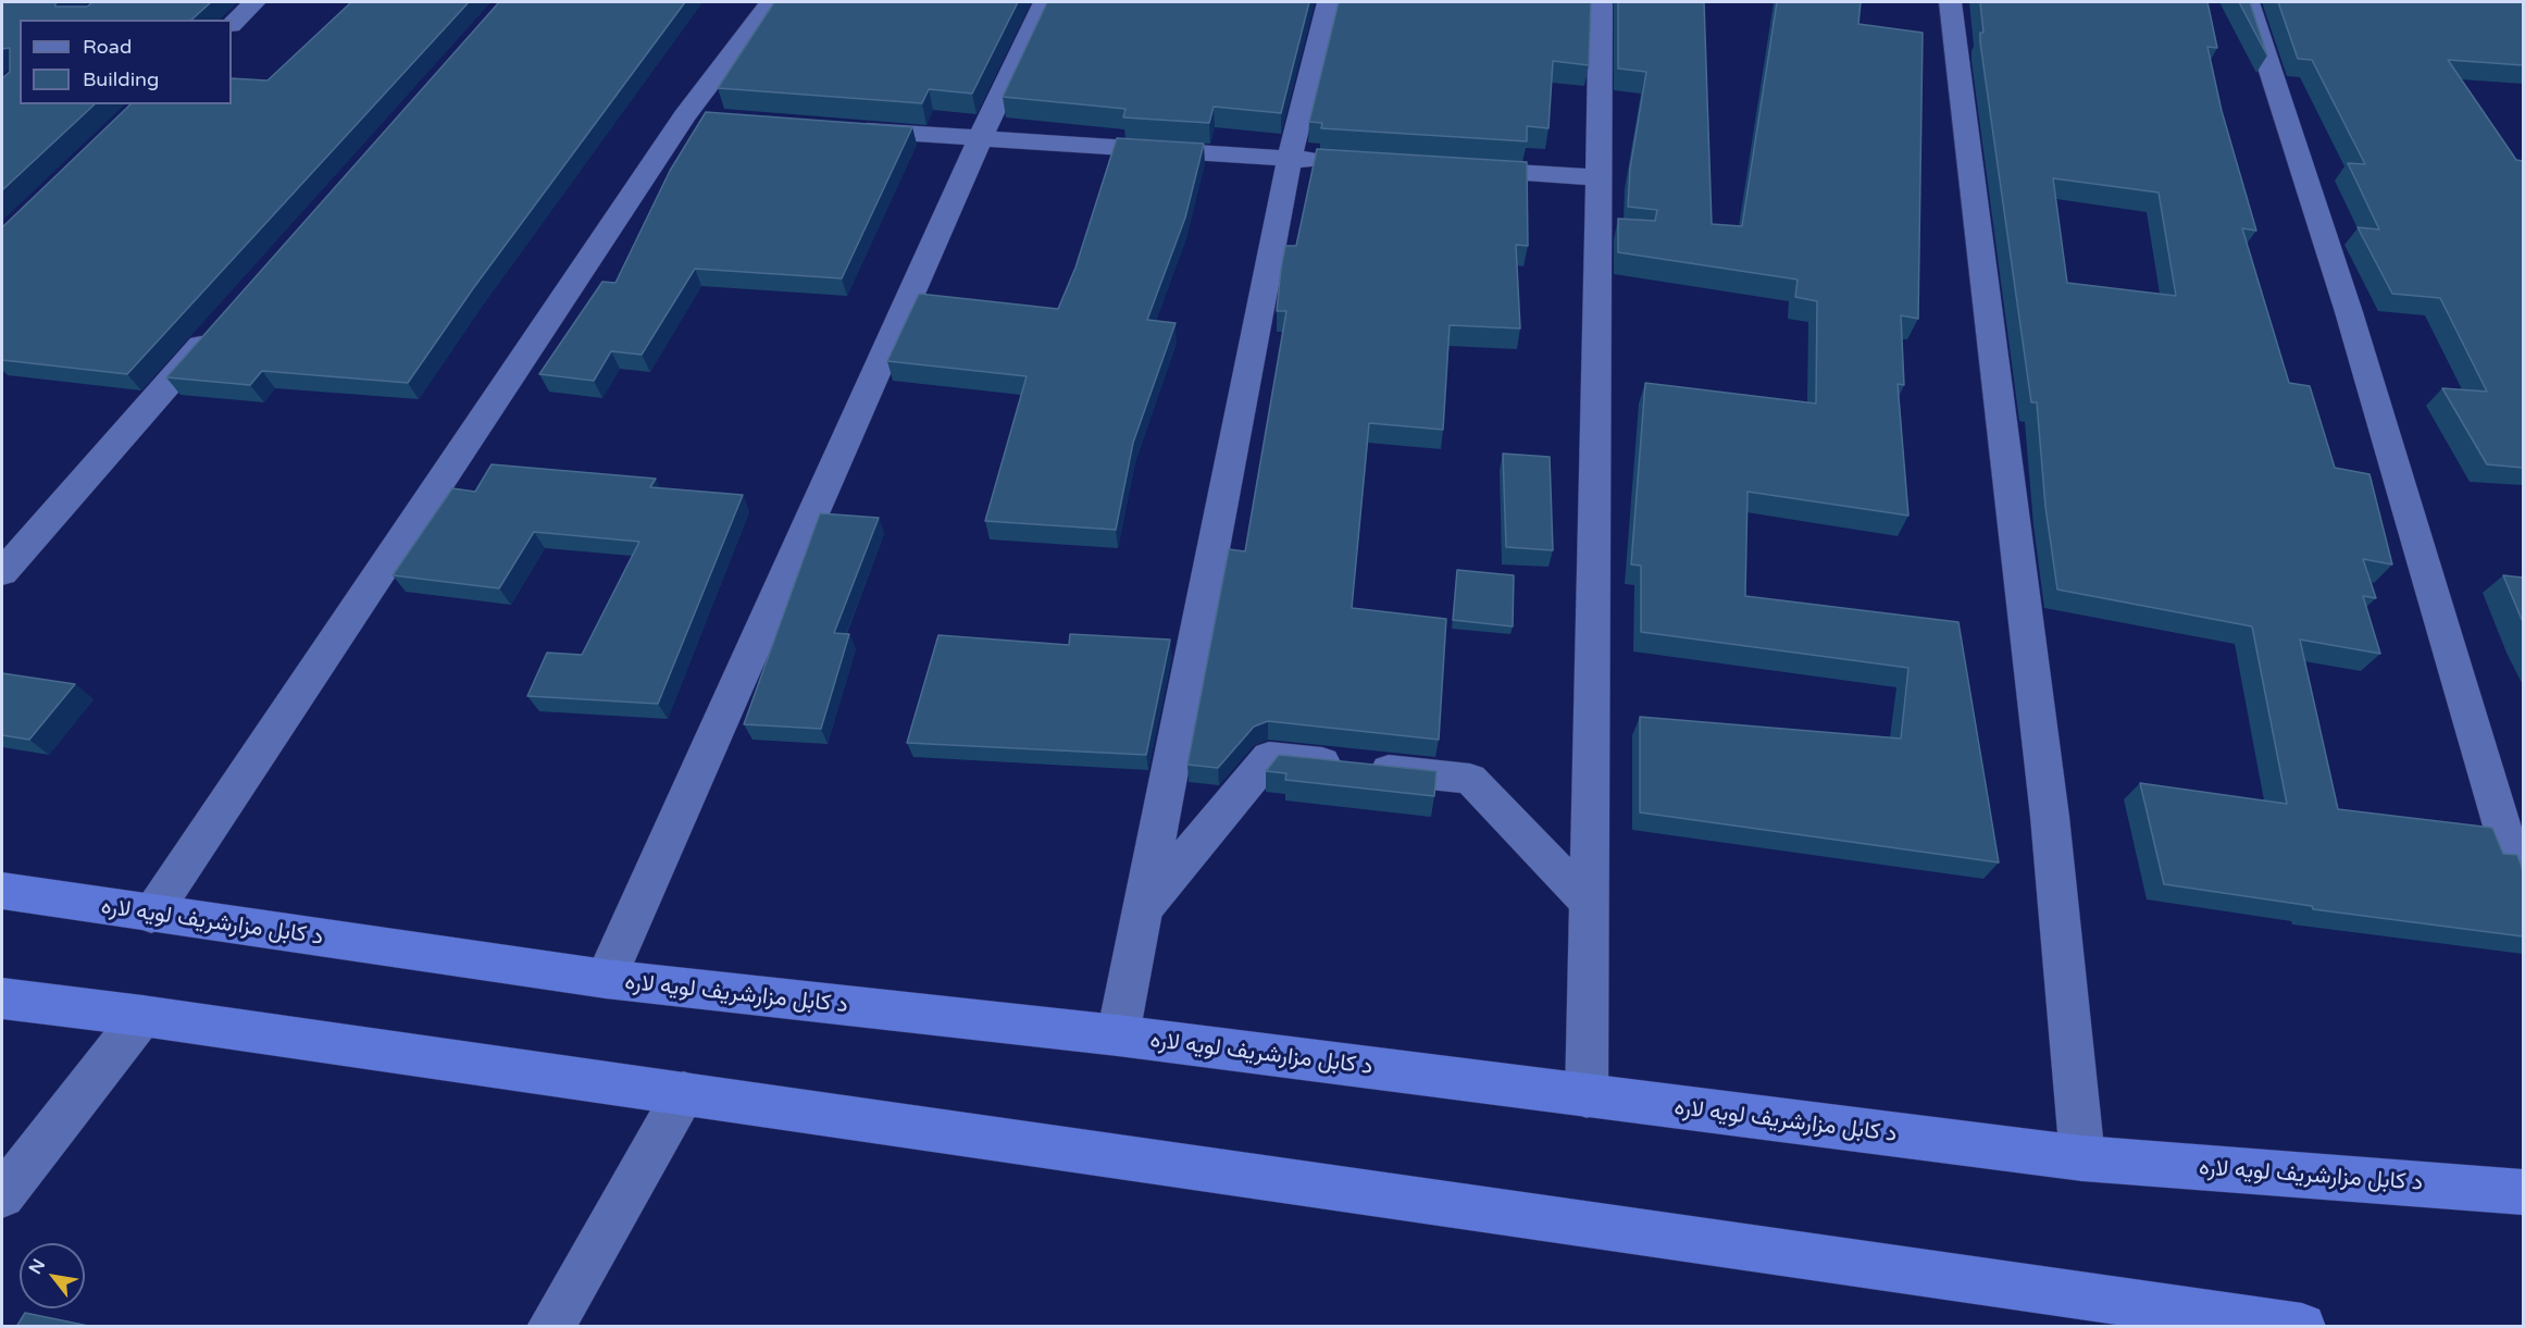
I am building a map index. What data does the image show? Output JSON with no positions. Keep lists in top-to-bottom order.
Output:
{
  "streets": {
    "highway": ["د کابل مزارشریف لویه لاره"]
  },
  "legend": ["Road", "Building"],
  "north": "top left"
}
